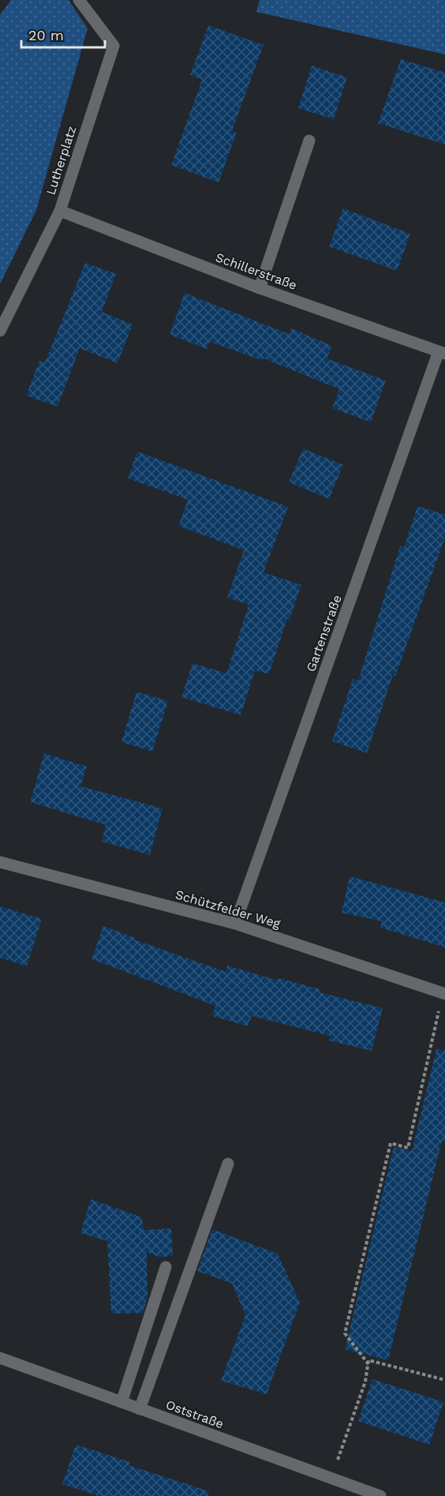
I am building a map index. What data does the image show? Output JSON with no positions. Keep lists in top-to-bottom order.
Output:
{
  "streets": {
    "street": [
      "Lutherplatz",
      "Schillerstraße",
      "Gartenstraße",
      "Schützfelder Weg",
      "Oststraße"
    ]
  },
  "crossings": [
    ["Lutherplatz", "Schillerstraße"],
    ["Schillerstraße", "Gartenstraße"],
    ["Gartenstraße", "Schützfelder Weg"]
  ],
  "scale_bar": "20 m"
}
